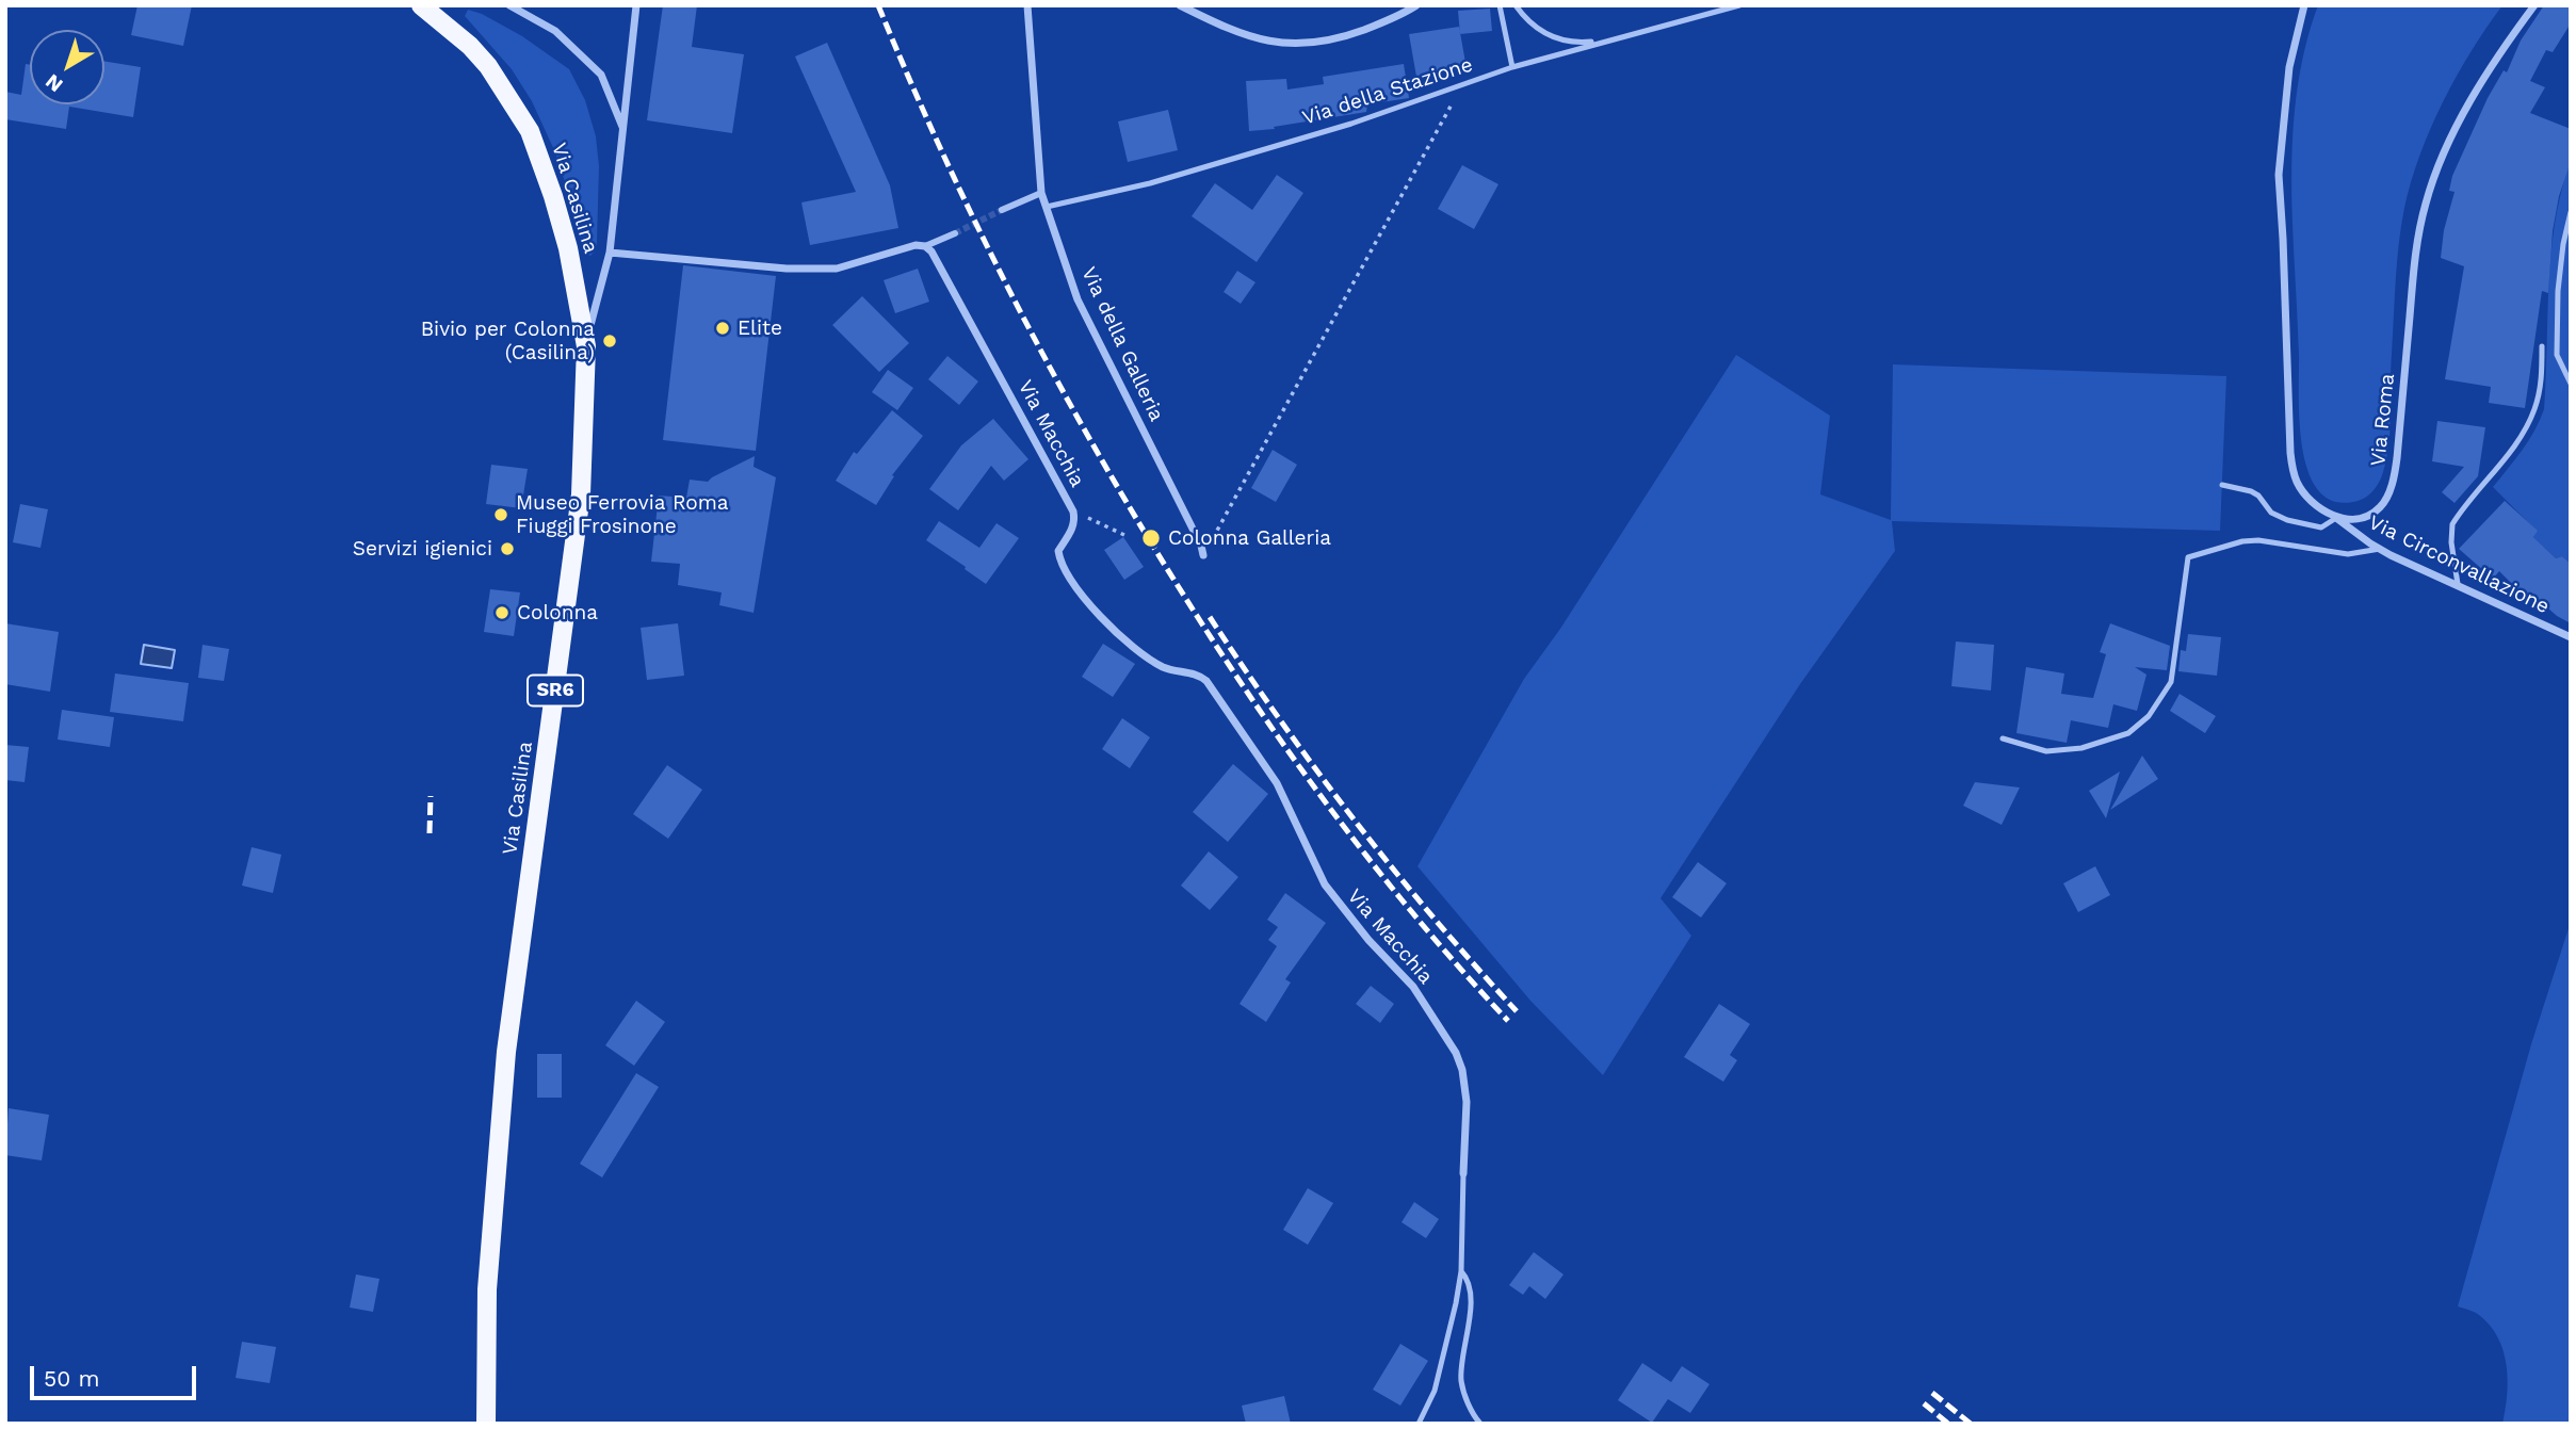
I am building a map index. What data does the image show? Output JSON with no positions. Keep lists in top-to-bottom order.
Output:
{
  "streets": {
    "main road": ["Via Casilina", "SR6"],
    "street": [
      "Via della Galleria",
      "Via Roma",
      "Via Macchia",
      "Via Circonvallazione"
    ],
    "lane": ["Via della Stazione"]
  },
  "crossings": [
    ["Via della Stazione", "Via della Galleria"],
    ["Via Roma", "Via Circonvallazione"]
  ],
  "places": [
    "Elite",
    "Bivio per Colonna (Casilina)",
    "Museo Ferrovia Roma Fiuggi Frosinone",
    "Colonna Galleria",
    "Servizi igienici",
    "Colonna"
  ],
  "scale_bar": "50 m",
  "north": "bottom left"
}
